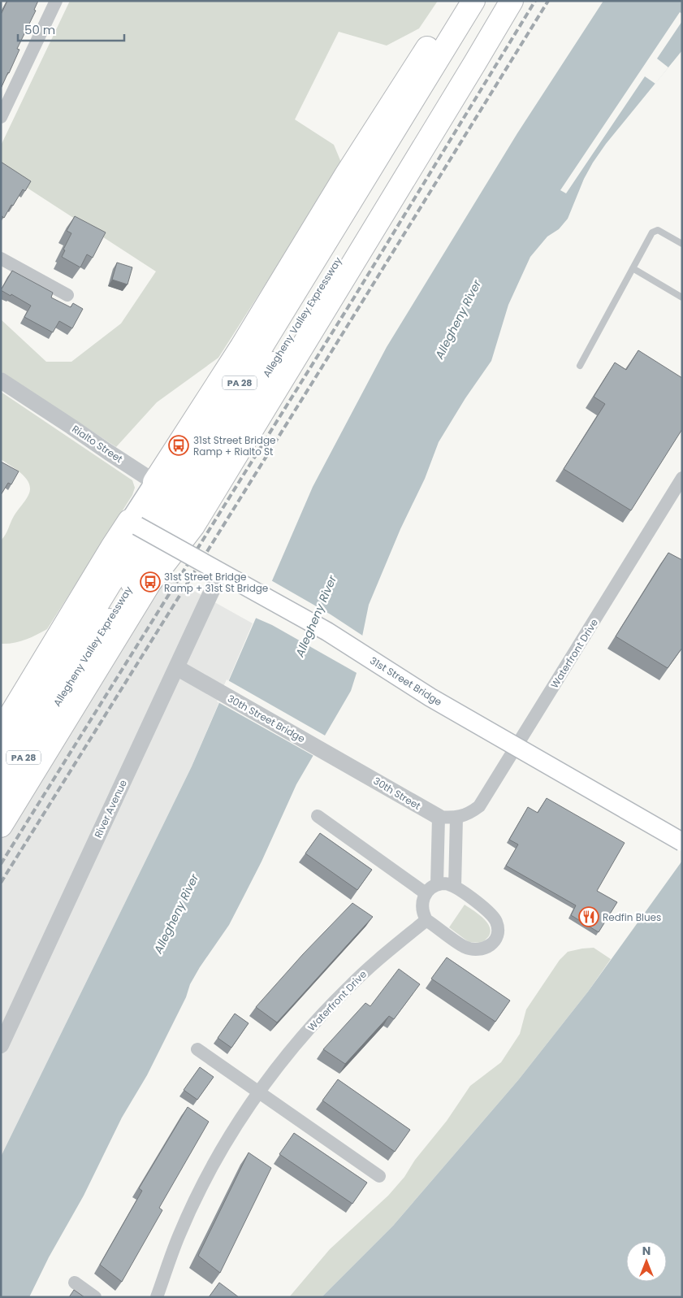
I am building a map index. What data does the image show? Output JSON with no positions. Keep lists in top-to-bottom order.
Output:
{
  "streets": {
    "highway": ["Allegheny Valley Expressway", "PA 28"],
    "main road": ["31st Street Bridge"],
    "street": [
      "Rialto Street",
      "Waterfront Drive",
      "30th Street Bridge",
      "30th Street",
      "River Avenue"
    ]
  },
  "crossings": [
    ["Waterfront Drive", "30th Street"],
    ["31st Street Bridge", "River Avenue"],
    ["30th Street Bridge", "30th Street"],
    ["30th Street Bridge", "River Avenue"]
  ],
  "water": ["Allegheny River"],
  "places": {
    "bus stop": ["31st Street Bridge Ramp + Rialto St", "31st Street Bridge Ramp + 31st St Bridge"],
    "restaurant": ["Redfin Blues"]
  },
  "scale_bar": "50 m",
  "north": "top"
}
